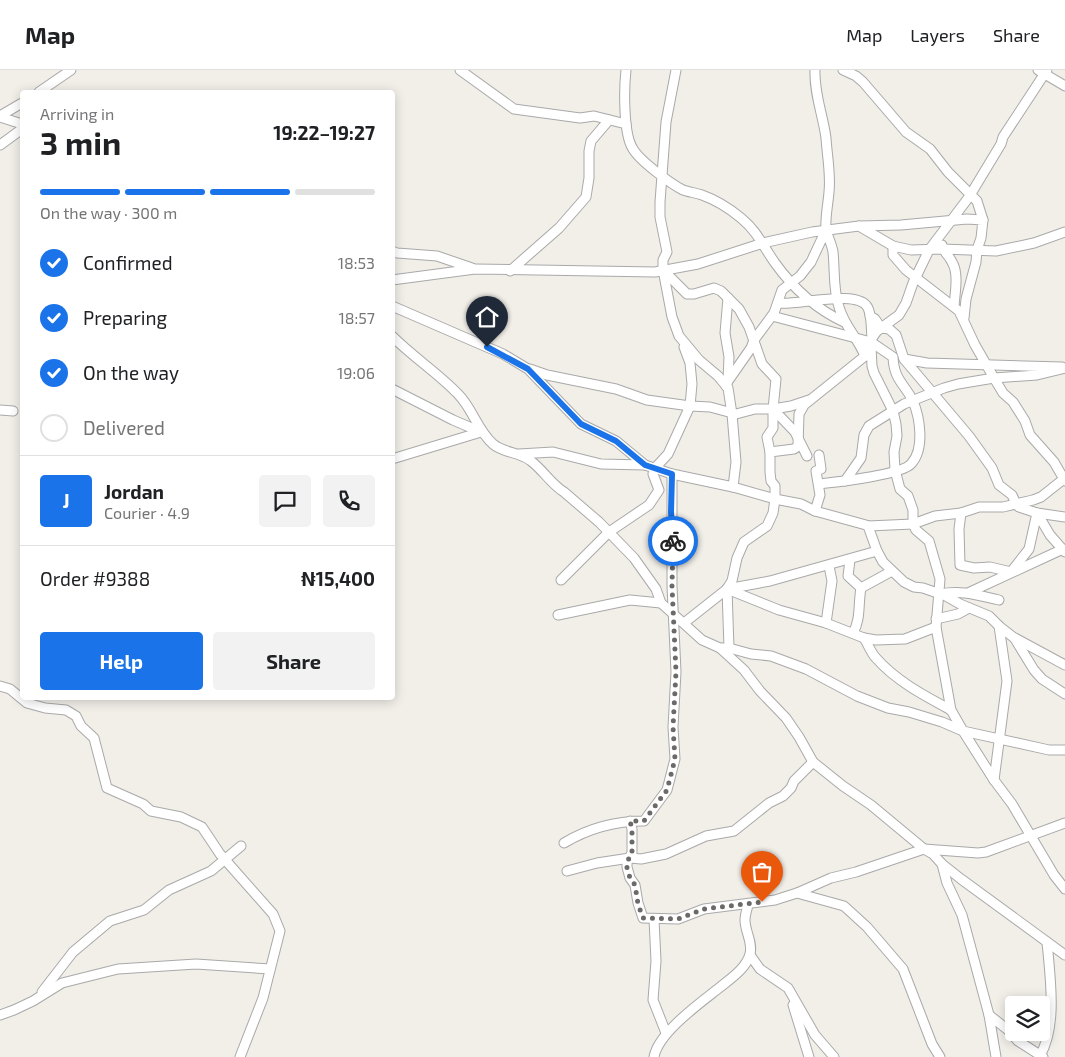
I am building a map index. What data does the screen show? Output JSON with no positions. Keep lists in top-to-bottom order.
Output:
{
  "page": {
    "header": "Map",
    "nav": ["Map", "Layers", "Share"],
    "heading": ["3 min", "Arriving in", "19:22–19:27"],
    "panel": [
      "Jordan",
      "Courier · 4.9",
      "Order #9388",
      "₦15,400"
    ],
    "bar": "On the way · 300 m",
    "list": [
      ["Confirmed", "18:53"],
      ["Preparing", "18:57"],
      ["On the way", "19:06"],
      "Delivered"
    ],
    "round": "J",
    "buttons": ["Help", "Share"]
  }
}
